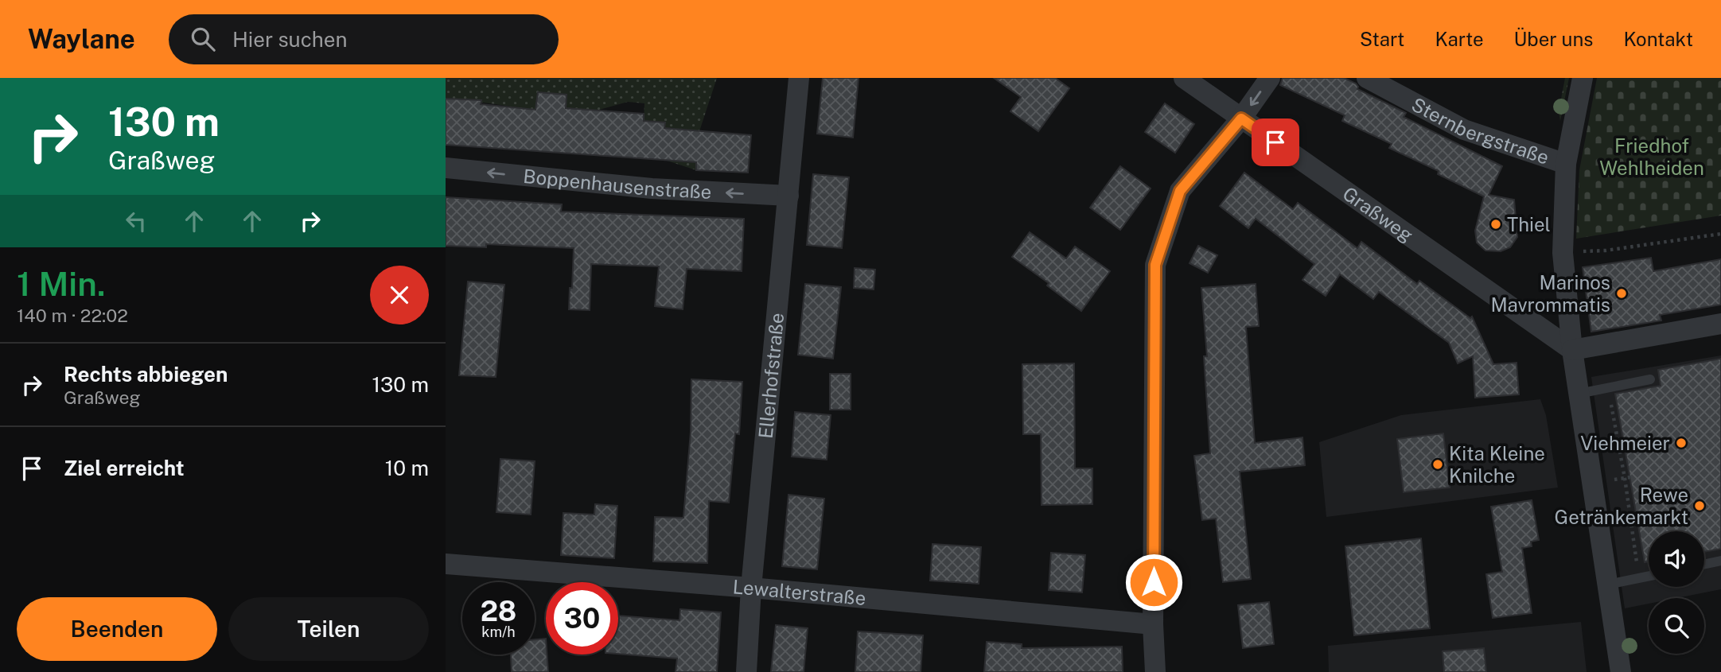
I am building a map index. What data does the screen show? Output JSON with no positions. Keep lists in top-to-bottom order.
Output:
{
  "streets": {
    "street": [
      "Sternbergstraße",
      "Boppenhausenstraße",
      "Graßweg",
      "Ellerhofstraße",
      "Lewalterstraße"
    ]
  },
  "crossings": [
    ["Sternbergstraße", "Graßweg"],
    ["Boppenhausenstraße", "Ellerhofstraße"],
    ["Ellerhofstraße", "Lewalterstraße"]
  ],
  "one_way": ["Boppenhausenstraße"],
  "parks": ["Friedhof Wehlheiden"],
  "places": [
    "Thiel",
    "Marinos Mavrommatis",
    "Viehmeier",
    "Kita Kleine Knilche",
    "Rewe Getränkemarkt"
  ],
  "page": {
    "header": "Waylane",
    "search": "Hier suchen",
    "nav": [
      "Start",
      "Karte",
      "Über uns",
      "Kontakt"
    ],
    "turn": ["130 m", "Graßweg"],
    "heading": ["1 Min.", "140 m · 22:02"],
    "list": [
      {
        "name": "Rechts abbiegen",
        "note": "Graßweg",
        "value": "130 m"
      },
      {
        "name": "Ziel erreicht",
        "value": "10 m"
      }
    ],
    "speed": "28 km/h",
    "limit": "30",
    "buttons": ["Beenden", "Teilen"]
  }
}
